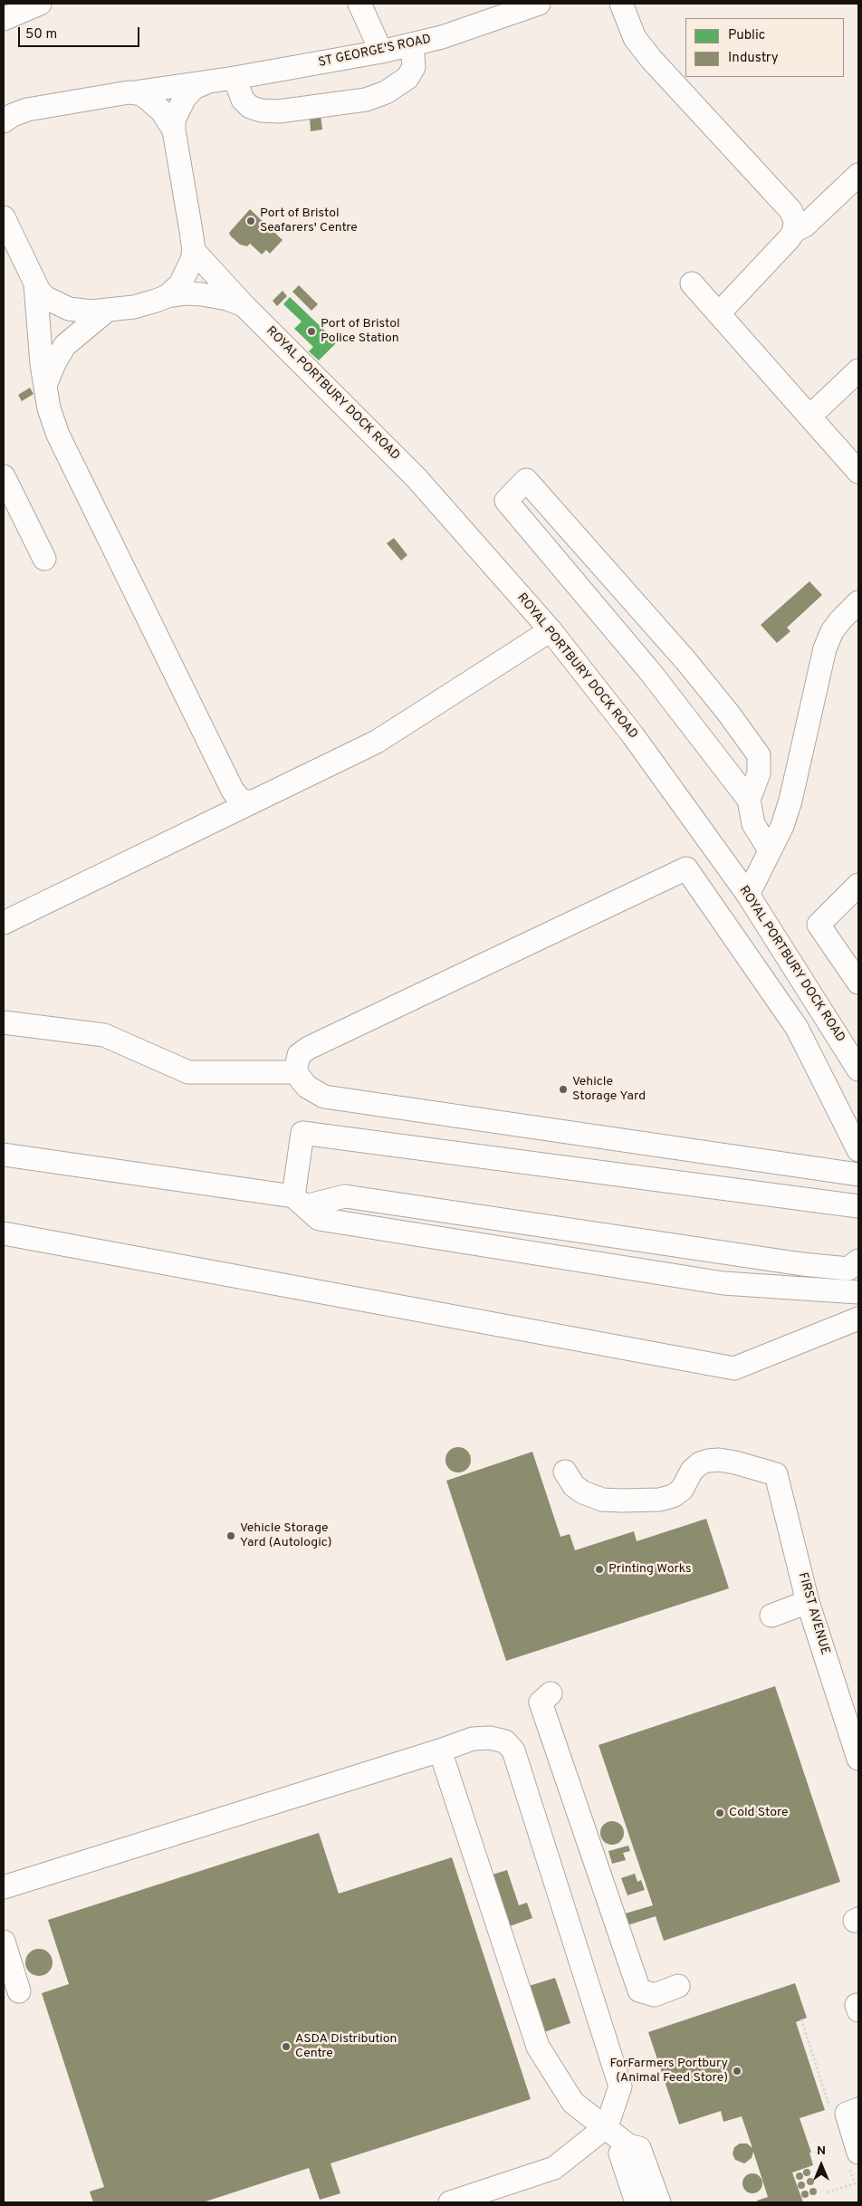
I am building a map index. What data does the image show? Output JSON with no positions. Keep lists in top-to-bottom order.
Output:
{
  "streets": {
    "street": ["ST GEORGE'S ROAD", "ROYAL PORTBURY DOCK ROAD", "FIRST AVENUE"]
  },
  "places": [
    "Port of Bristol Seafarers' Centre",
    "Port of Bristol Police Station",
    "Vehicle Storage Yard",
    "Vehicle Storage Yard (Autologic)",
    "Printing Works",
    "Cold Store",
    "ASDA Distribution Centre",
    "ForFarmers Portbury (Animal Feed Store)"
  ],
  "legend": ["Public", "Industry"],
  "scale_bar": "50 m",
  "north": "top"
}
